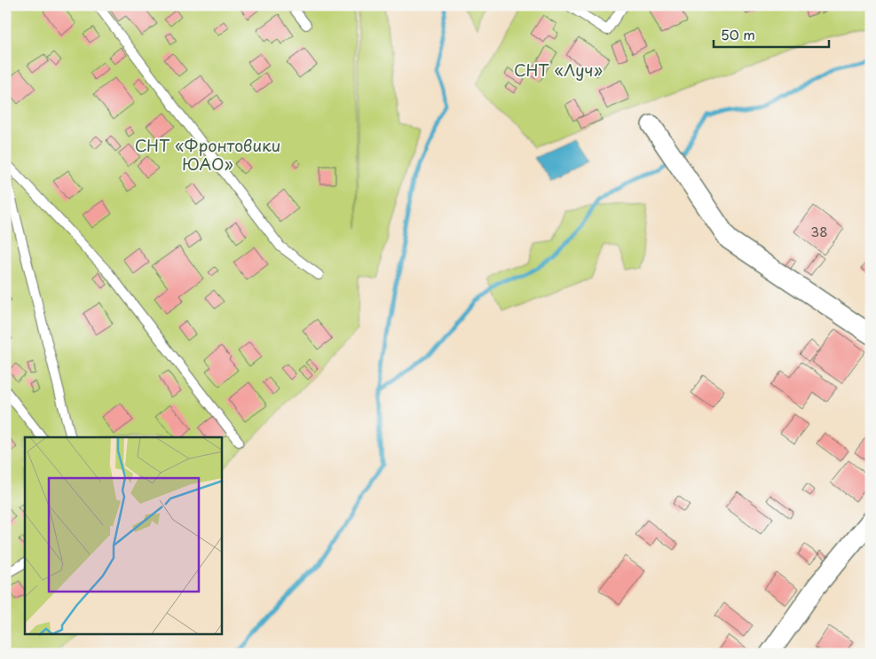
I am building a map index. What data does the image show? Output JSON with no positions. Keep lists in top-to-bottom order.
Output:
{
  "parks": ["СНТ «Луч»", "СНТ «Фронтовики ЮАО»"],
  "house_numbers": ["38"],
  "scale_bar": "50 m"
}
